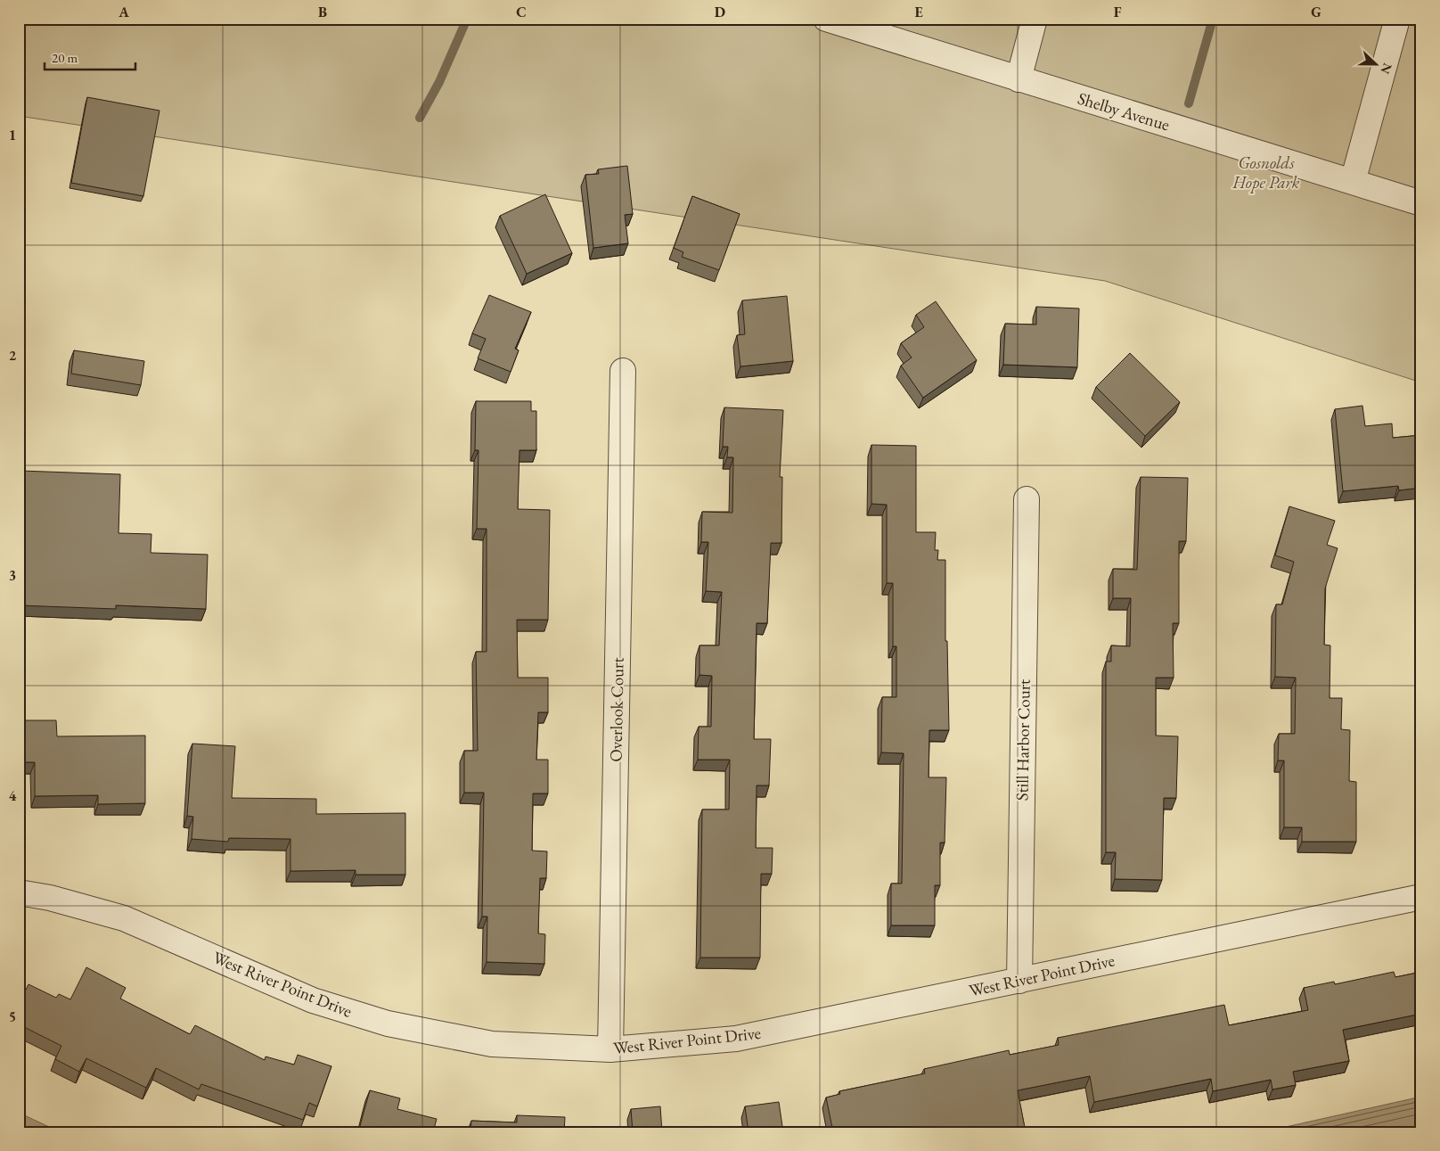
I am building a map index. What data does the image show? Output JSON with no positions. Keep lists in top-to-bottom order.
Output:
{
  "streets": {
    "street": [
      "Shelby Avenue",
      "Overlook Court",
      "Still Harbor Court",
      "West River Point Drive"
    ]
  },
  "crossings": [
    ["Overlook Court", "West River Point Drive"],
    ["Still Harbor Court", "West River Point Drive"]
  ],
  "parks": ["Gosnolds Hope Park"],
  "scale_bar": "20 m",
  "north": "right",
  "grid": {
    "columns": [
      "A",
      "B",
      "C",
      "D",
      "E",
      "F",
      "G"
    ],
    "rows": [
      "1",
      "2",
      "3",
      "4",
      "5"
    ]
  }
}
